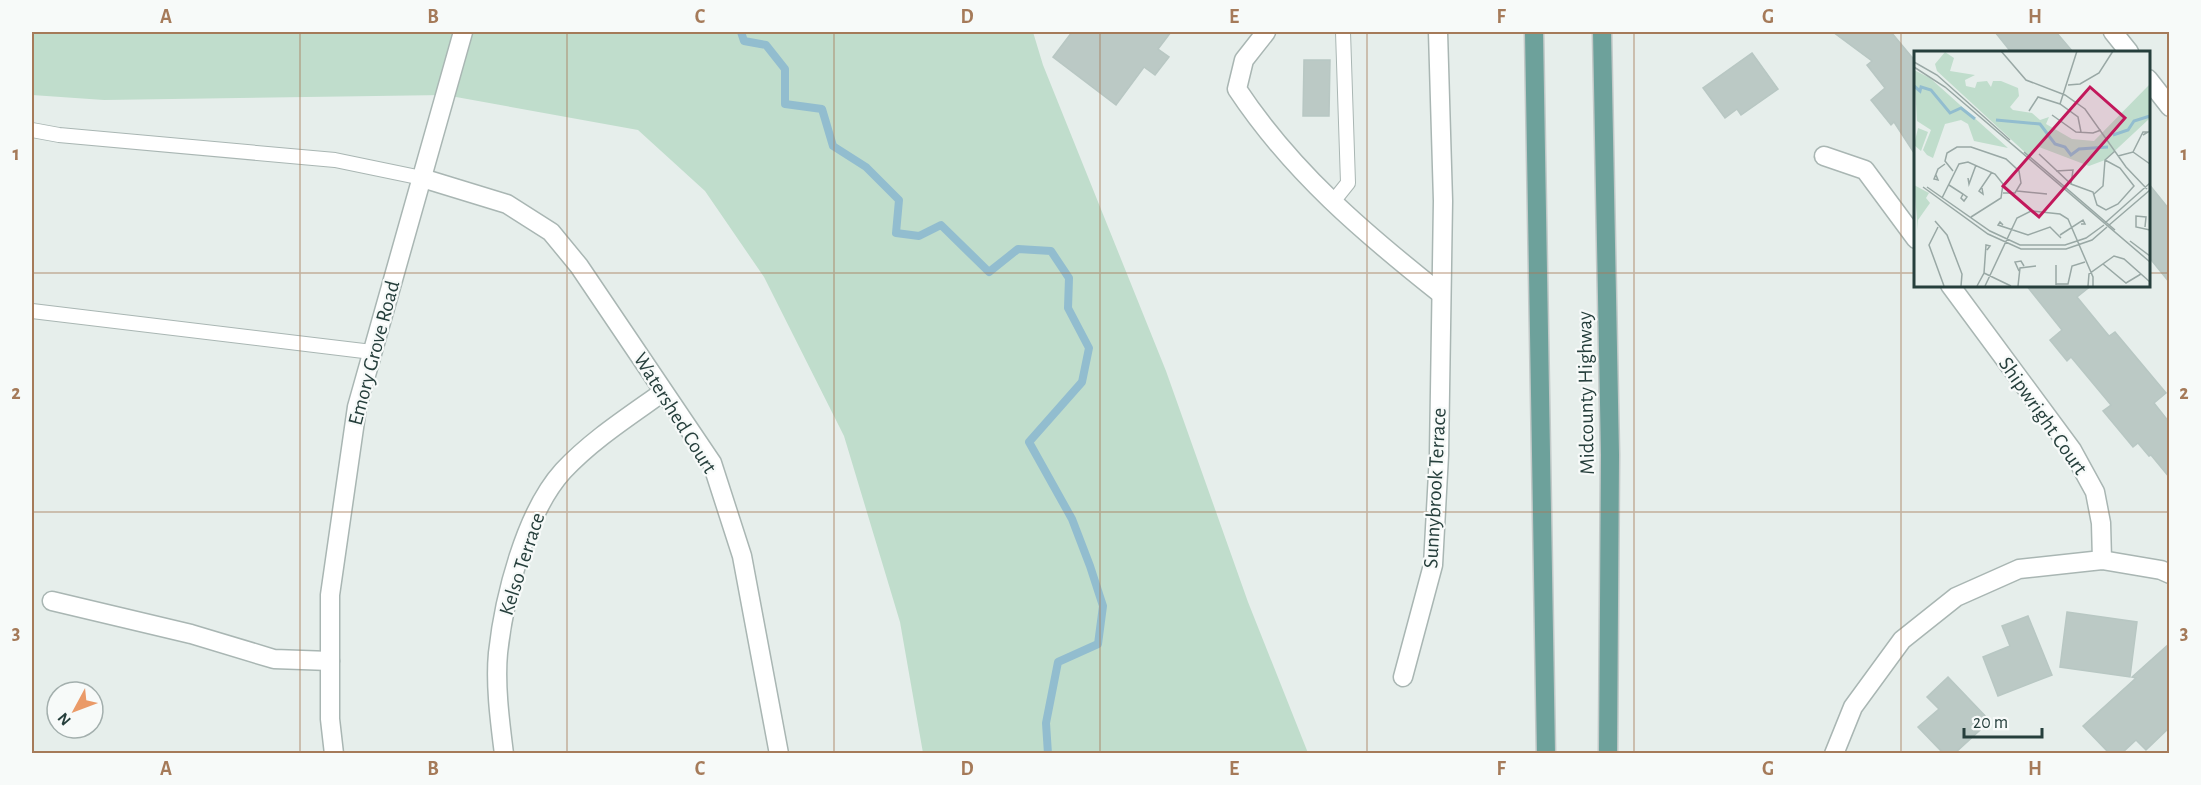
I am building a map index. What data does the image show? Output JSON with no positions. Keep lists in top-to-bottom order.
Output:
{
  "streets": {
    "main road": ["Midcounty Highway"],
    "street": [
      "Emory Grove Road",
      "Watershed Court",
      "Shipwright Court",
      "Sunnybrook Terrace",
      "Kelso Terrace"
    ]
  },
  "crossings": [
    ["Emory Grove Road", "Watershed Court"],
    ["Watershed Court", "Kelso Terrace"]
  ],
  "scale_bar": "20 m",
  "north": "bottom left",
  "grid": {
    "columns": [
      "A",
      "B",
      "C",
      "D",
      "E",
      "F",
      "G",
      "H"
    ],
    "rows": ["1", "2", "3"]
  }
}
